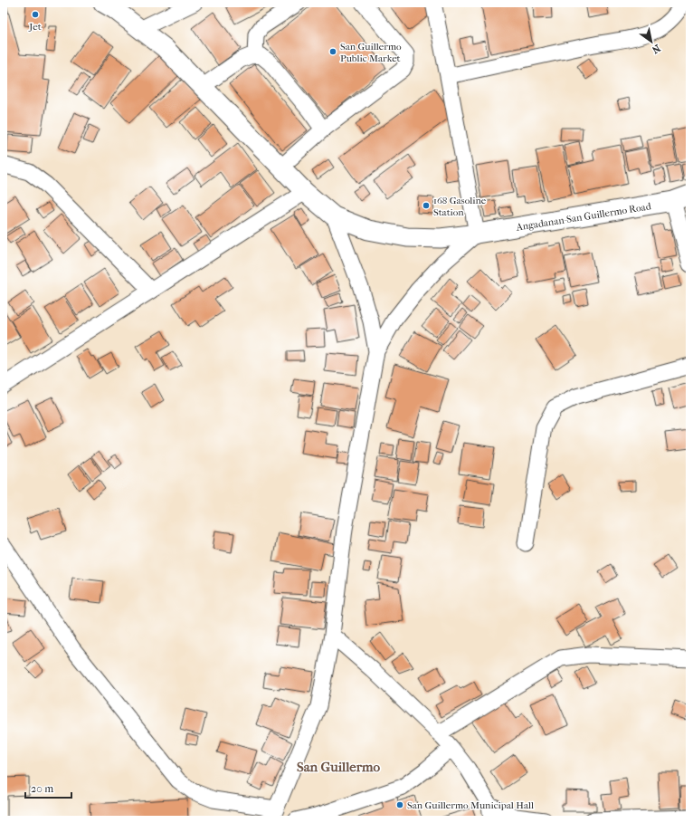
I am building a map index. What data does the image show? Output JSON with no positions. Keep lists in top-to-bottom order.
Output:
{
  "streets": {
    "main road": ["Angadanan-San Guillermo Road"]
  },
  "districts": ["San Guillermo"],
  "places": [
    "Jet",
    "San Guillermo Public Market",
    "168 Gasoline Station",
    "San Guillermo Municipal Hall"
  ],
  "scale_bar": "20 m",
  "north": "bottom right"
}
